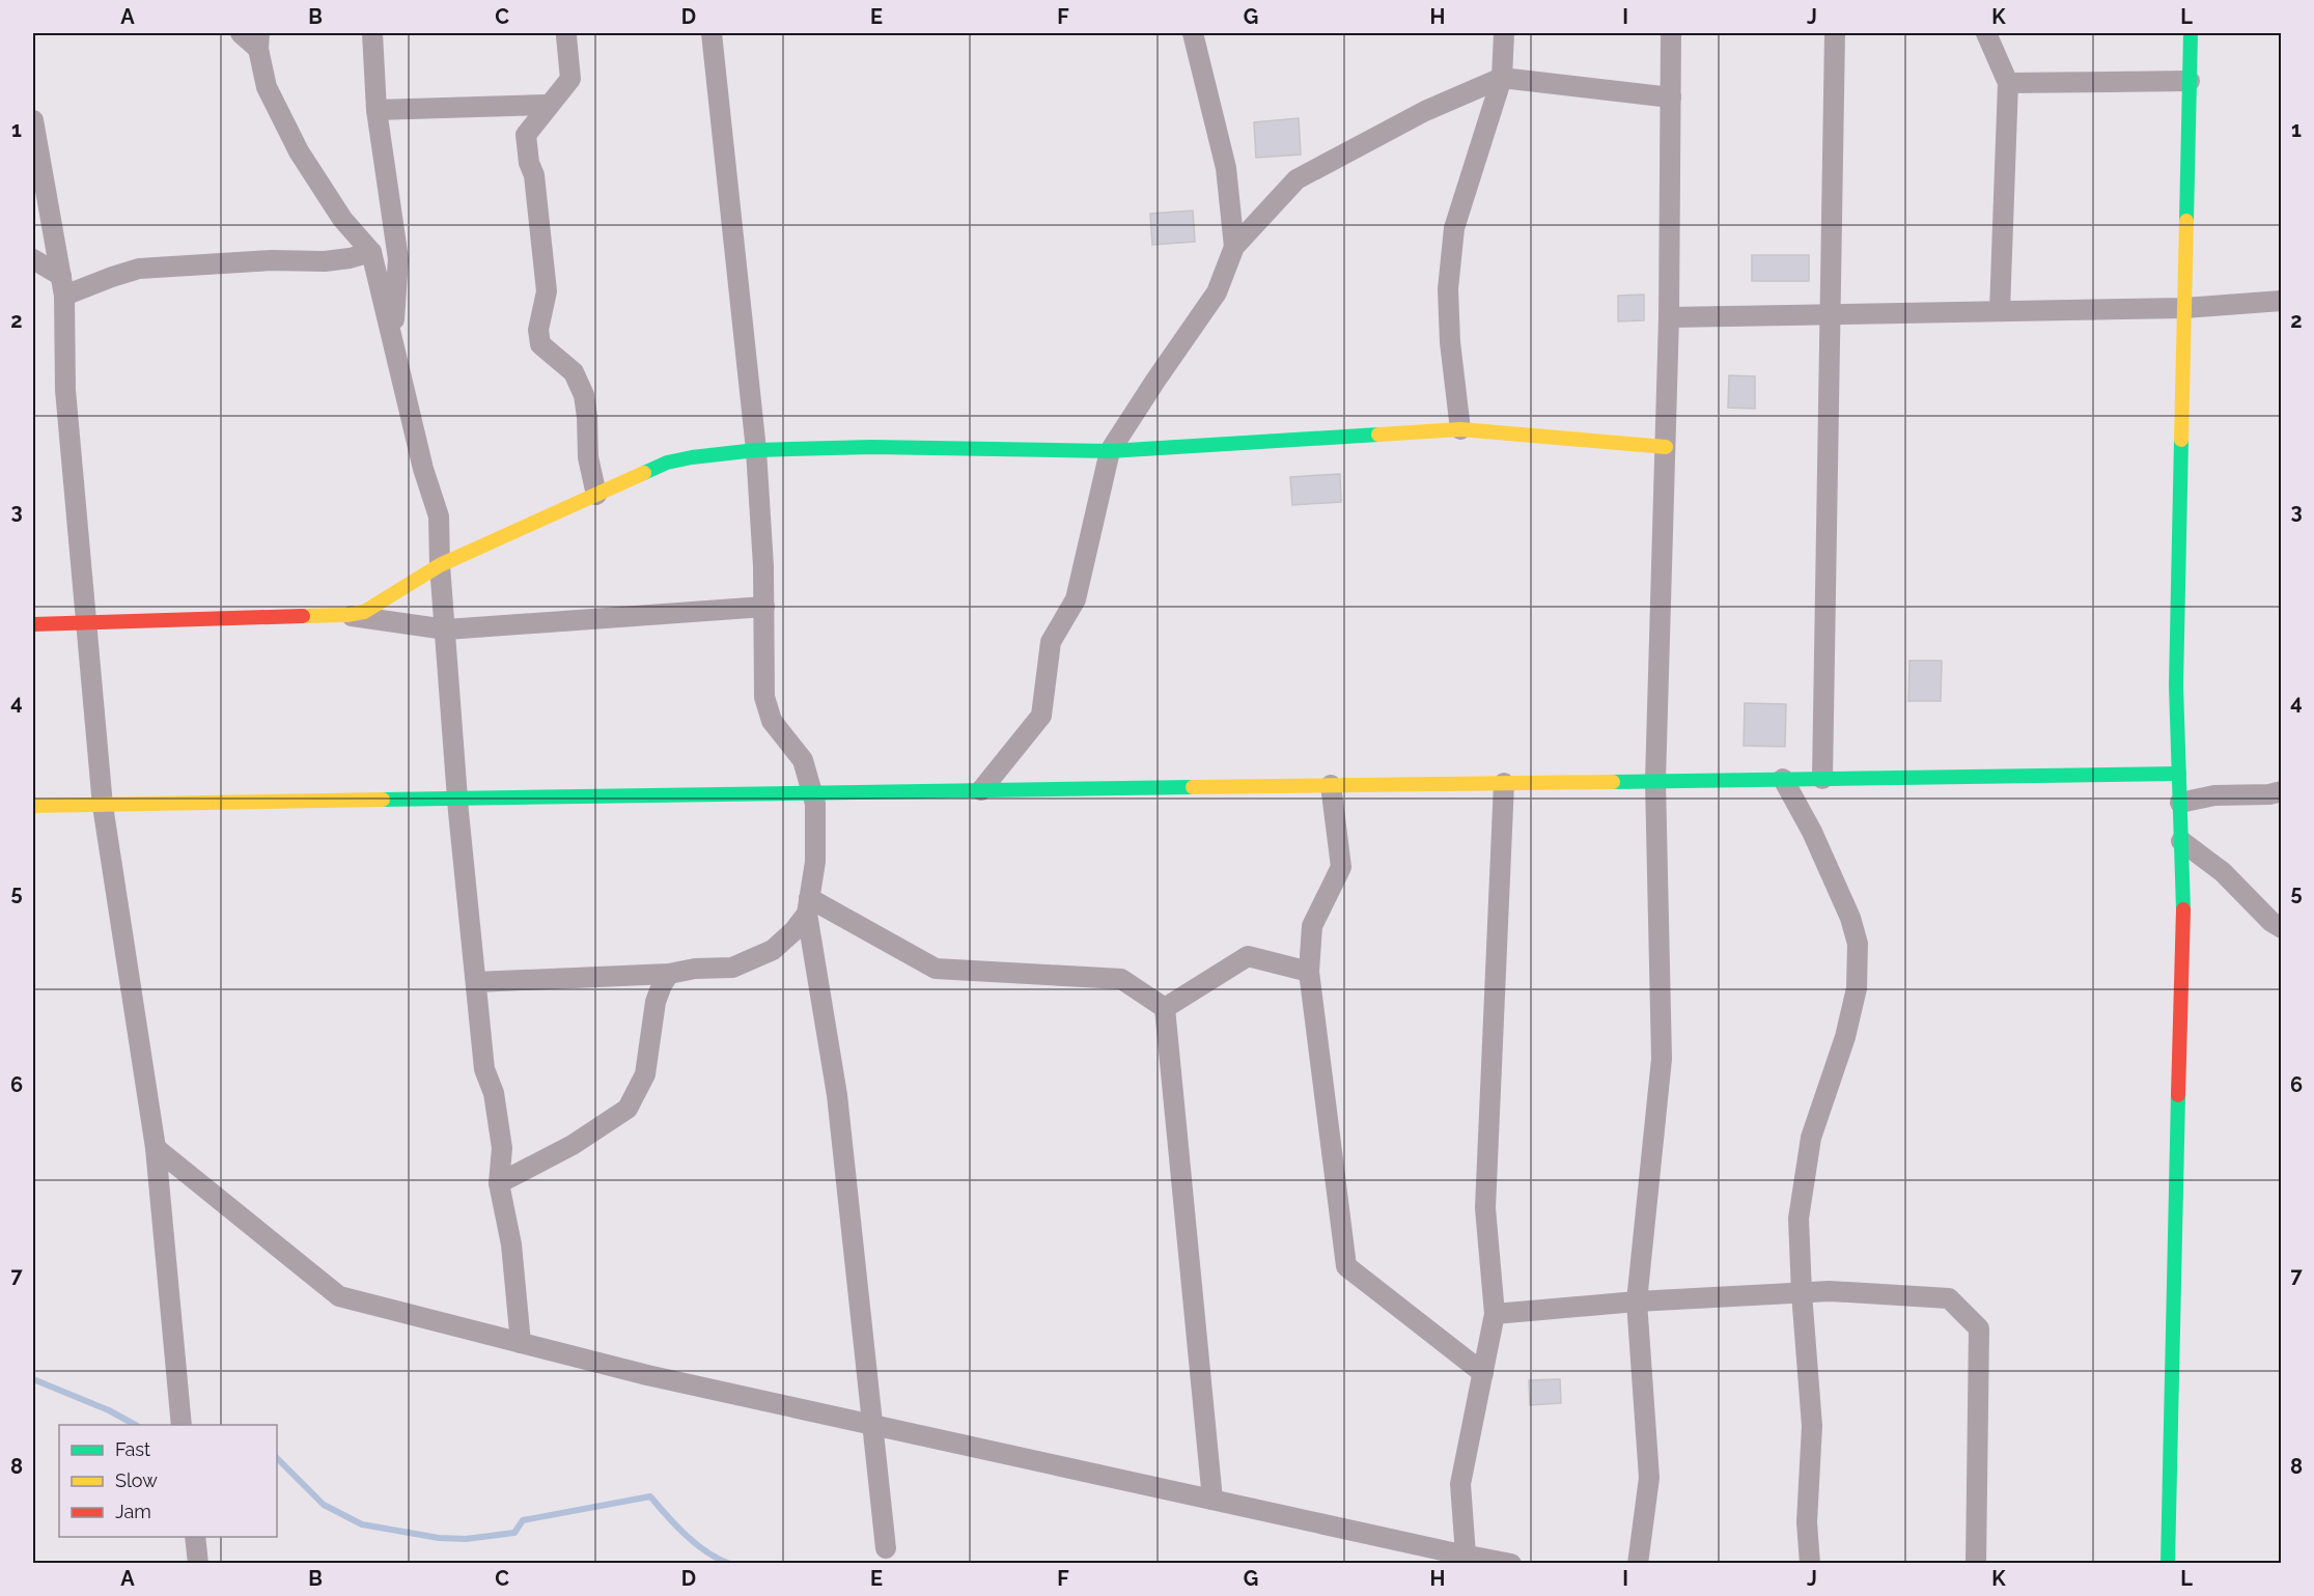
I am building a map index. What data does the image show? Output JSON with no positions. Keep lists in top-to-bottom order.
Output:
{
  "legend": ["Fast", "Slow", "Jam"],
  "grid": {
    "columns": [
      "A",
      "B",
      "C",
      "D",
      "E",
      "F",
      "G",
      "H",
      "I",
      "J",
      "K",
      "L"
    ],
    "rows": [
      "1",
      "2",
      "3",
      "4",
      "5",
      "6",
      "7",
      "8"
    ]
  }
}
